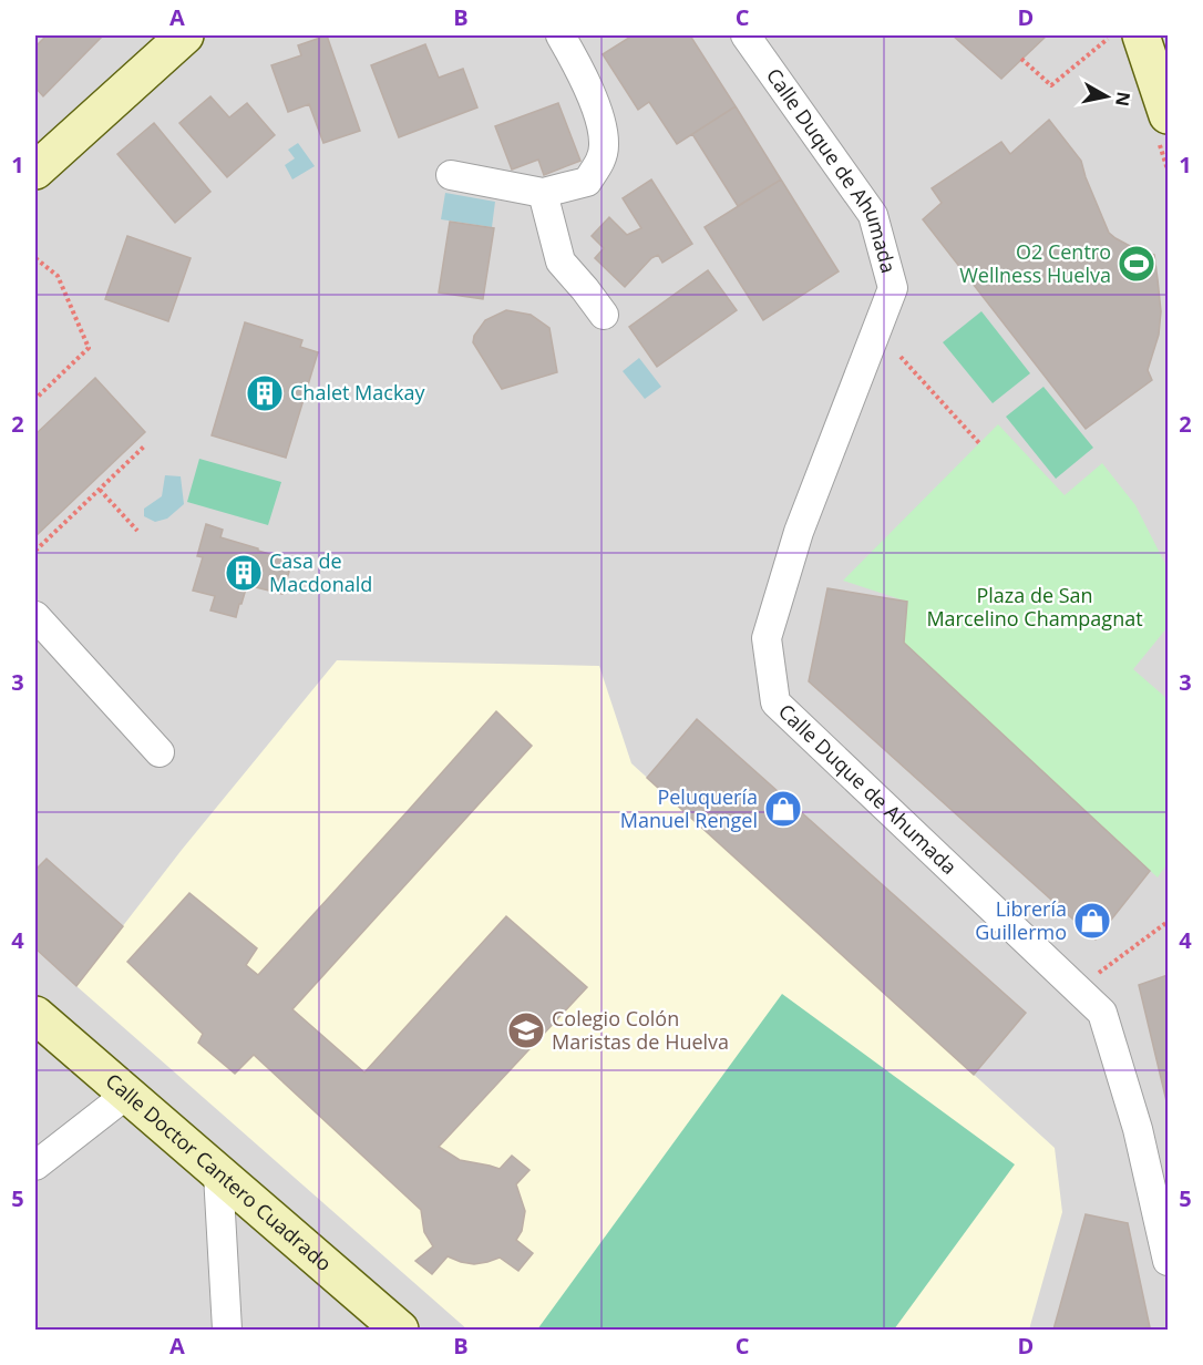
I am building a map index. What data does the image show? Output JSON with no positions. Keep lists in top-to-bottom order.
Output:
{
  "streets": {
    "street": ["Calle Duque de Ahumada", "Calle Doctor Cantero Cuadrado"]
  },
  "parks": ["Plaza de San Marcelino Champagnat"],
  "places": {
    "sports": ["O2 Centro Wellness Huelva"],
    "building": ["Chalet Mackay", "Casa de Macdonald"],
    "shop": ["Peluquería Manuel Rengel", "Librería Guillermo"],
    "school or university": ["Colegio Colón Maristas de Huelva"]
  },
  "north": "right",
  "grid": {
    "columns": [
      "A",
      "B",
      "C",
      "D"
    ],
    "rows": [
      "1",
      "2",
      "3",
      "4",
      "5"
    ]
  }
}
